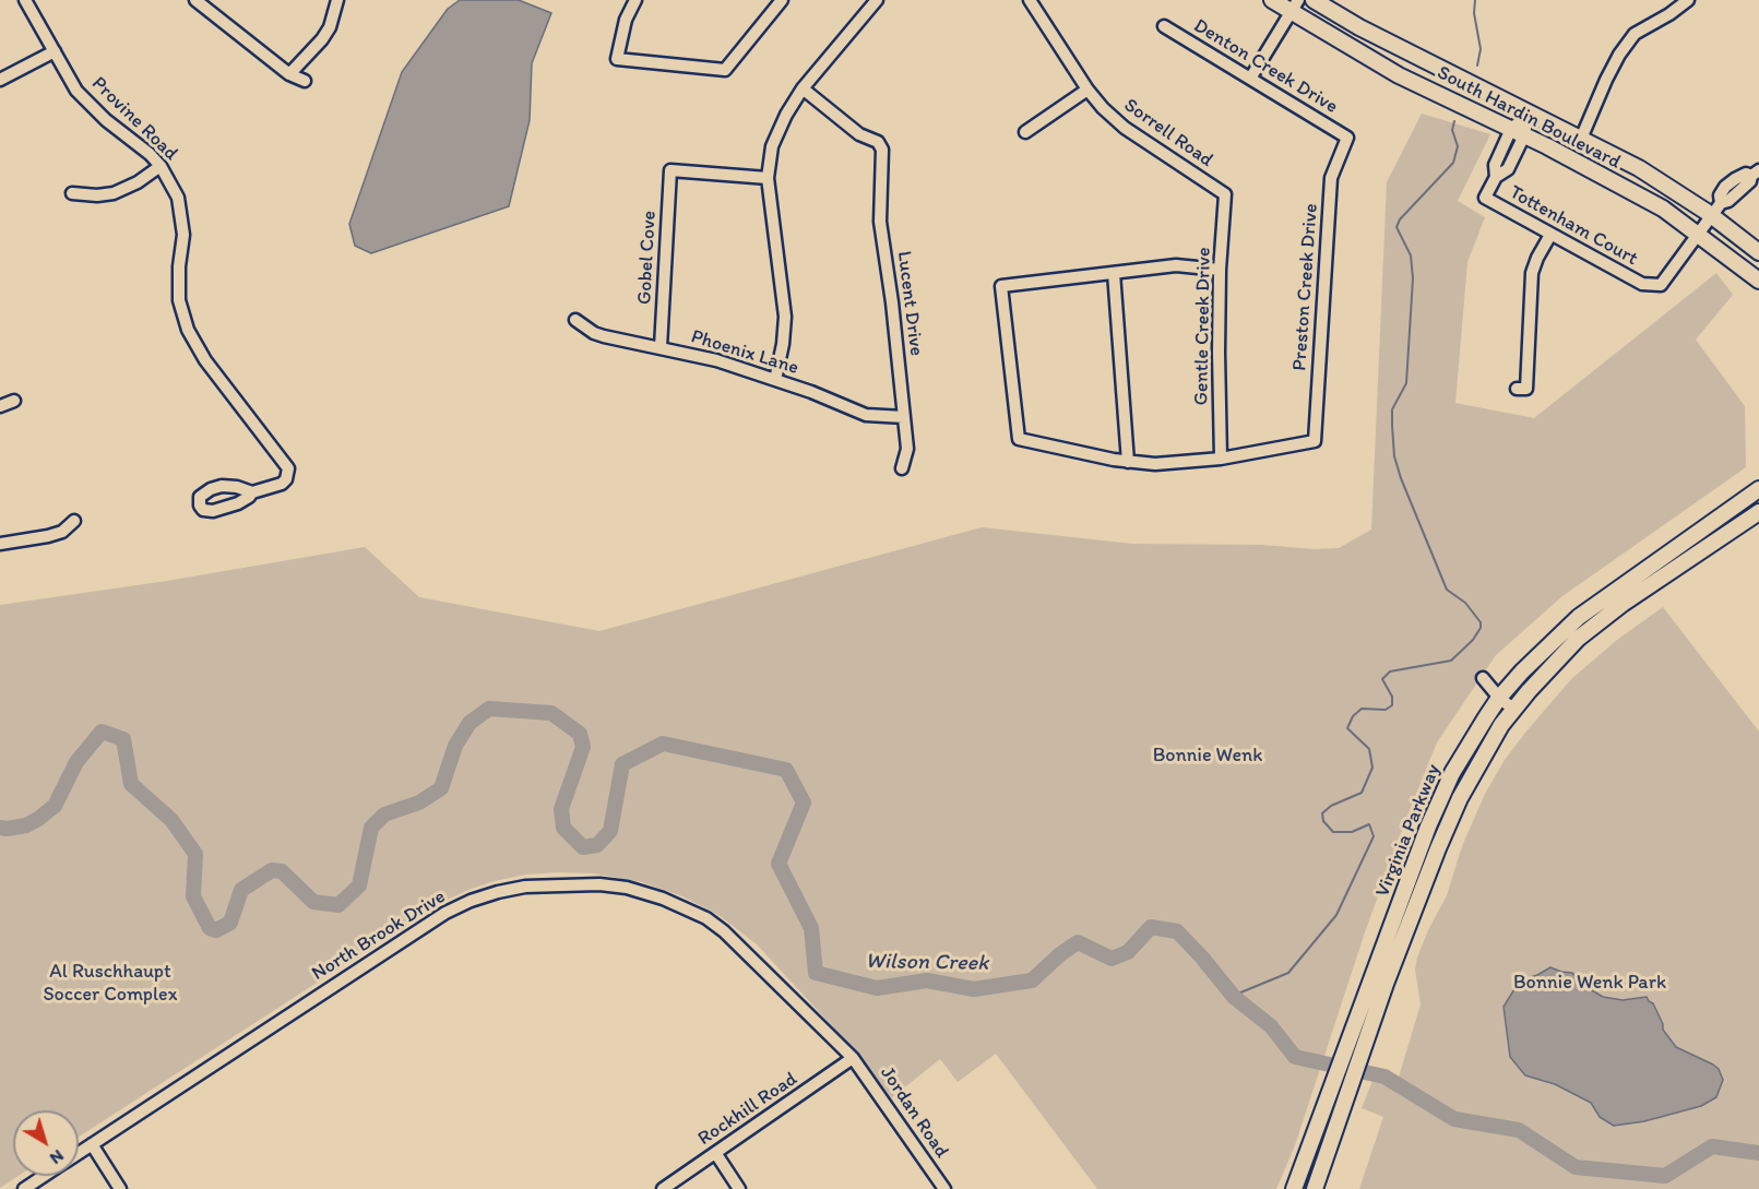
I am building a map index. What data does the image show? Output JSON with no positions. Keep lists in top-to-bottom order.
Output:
{
  "streets": {
    "main road": ["South Hardin Boulevard", "Virginia Parkway"],
    "street": [
      "Denton Creek Drive",
      "Provine Road",
      "Sorrell Road",
      "Tottenham Court",
      "Gobel Cove",
      "Preston Creek Drive",
      "Lucent Drive",
      "Gentle Creek Drive",
      "Phoenix Lane",
      "North Brook Drive",
      "Rockhill Road",
      "Jordan Road"
    ]
  },
  "crossings": [
    ["Denton Creek Drive", "Preston Creek Drive"],
    ["South Hardin Boulevard", "Tottenham Court"],
    ["Sorrell Road", "Gentle Creek Drive"],
    ["Gobel Cove", "Phoenix Lane"],
    ["Preston Creek Drive", "Gentle Creek Drive"],
    ["Lucent Drive", "Phoenix Lane"],
    ["North Brook Drive", "Rockhill Road"],
    ["North Brook Drive", "Jordan Road"],
    ["Rockhill Road", "Jordan Road"]
  ],
  "water": ["Wilson Creek"],
  "parks": ["Bonnie Wenk", "Al Ruschhaupt Soccer Complex", "Bonnie Wenk Park"],
  "north": "bottom right"
}
